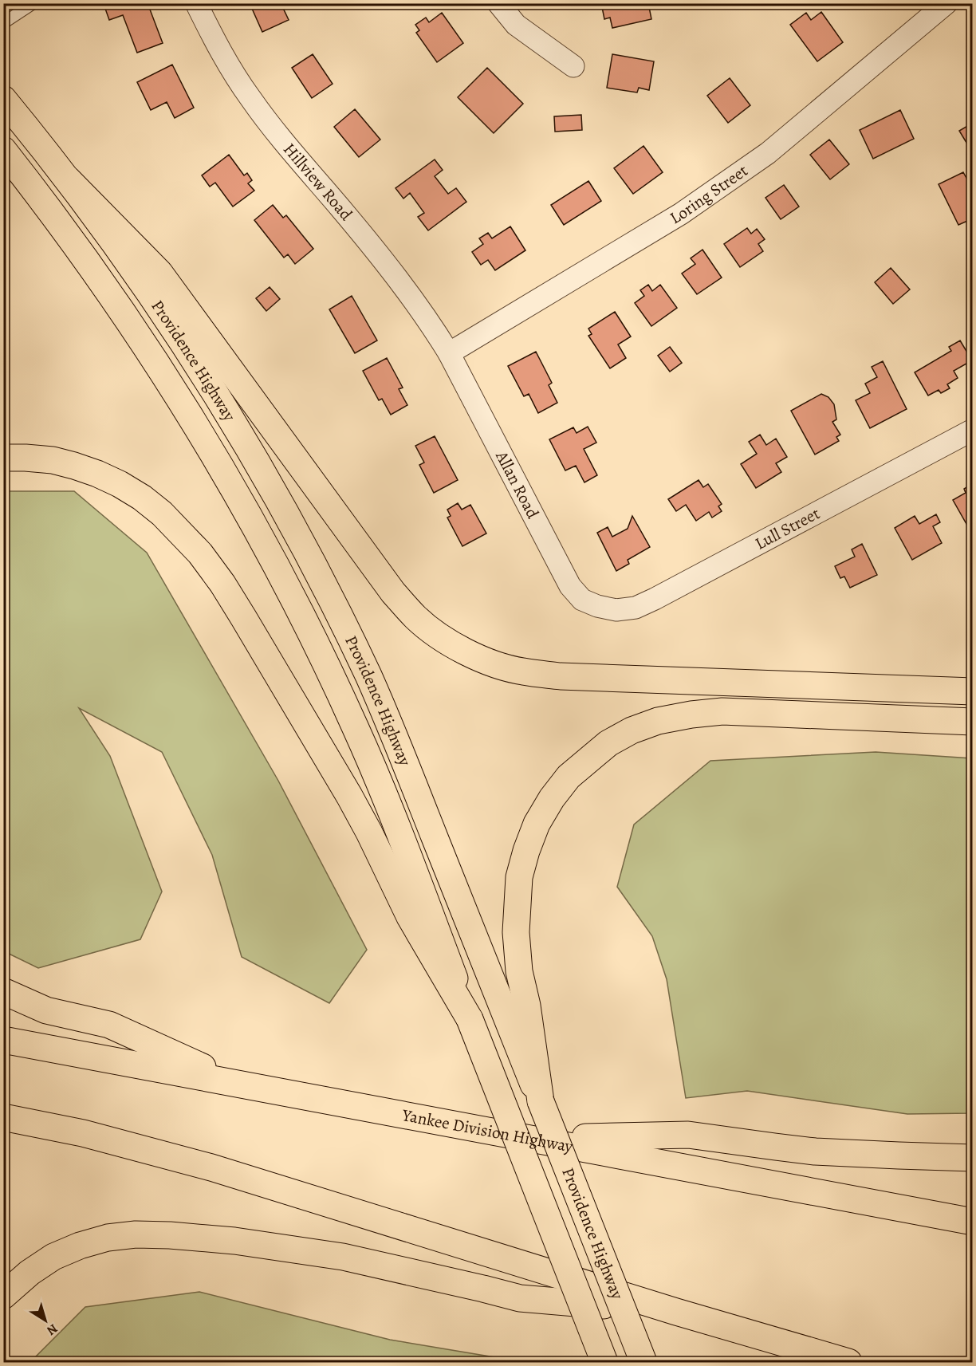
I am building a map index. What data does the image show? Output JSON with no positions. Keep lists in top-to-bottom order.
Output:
{
  "streets": {
    "main road": ["Providence Highway", "Yankee Division Highway"],
    "street": [
      "Hillview Road",
      "Loring Street",
      "Allan Road",
      "Lull Street"
    ]
  },
  "crossings": [
    ["Hillview Road", "Loring Street"],
    ["Hillview Road", "Allan Road"],
    ["Loring Street", "Allan Road"],
    ["Allan Road", "Lull Street"]
  ],
  "north": "bottom right"
}
